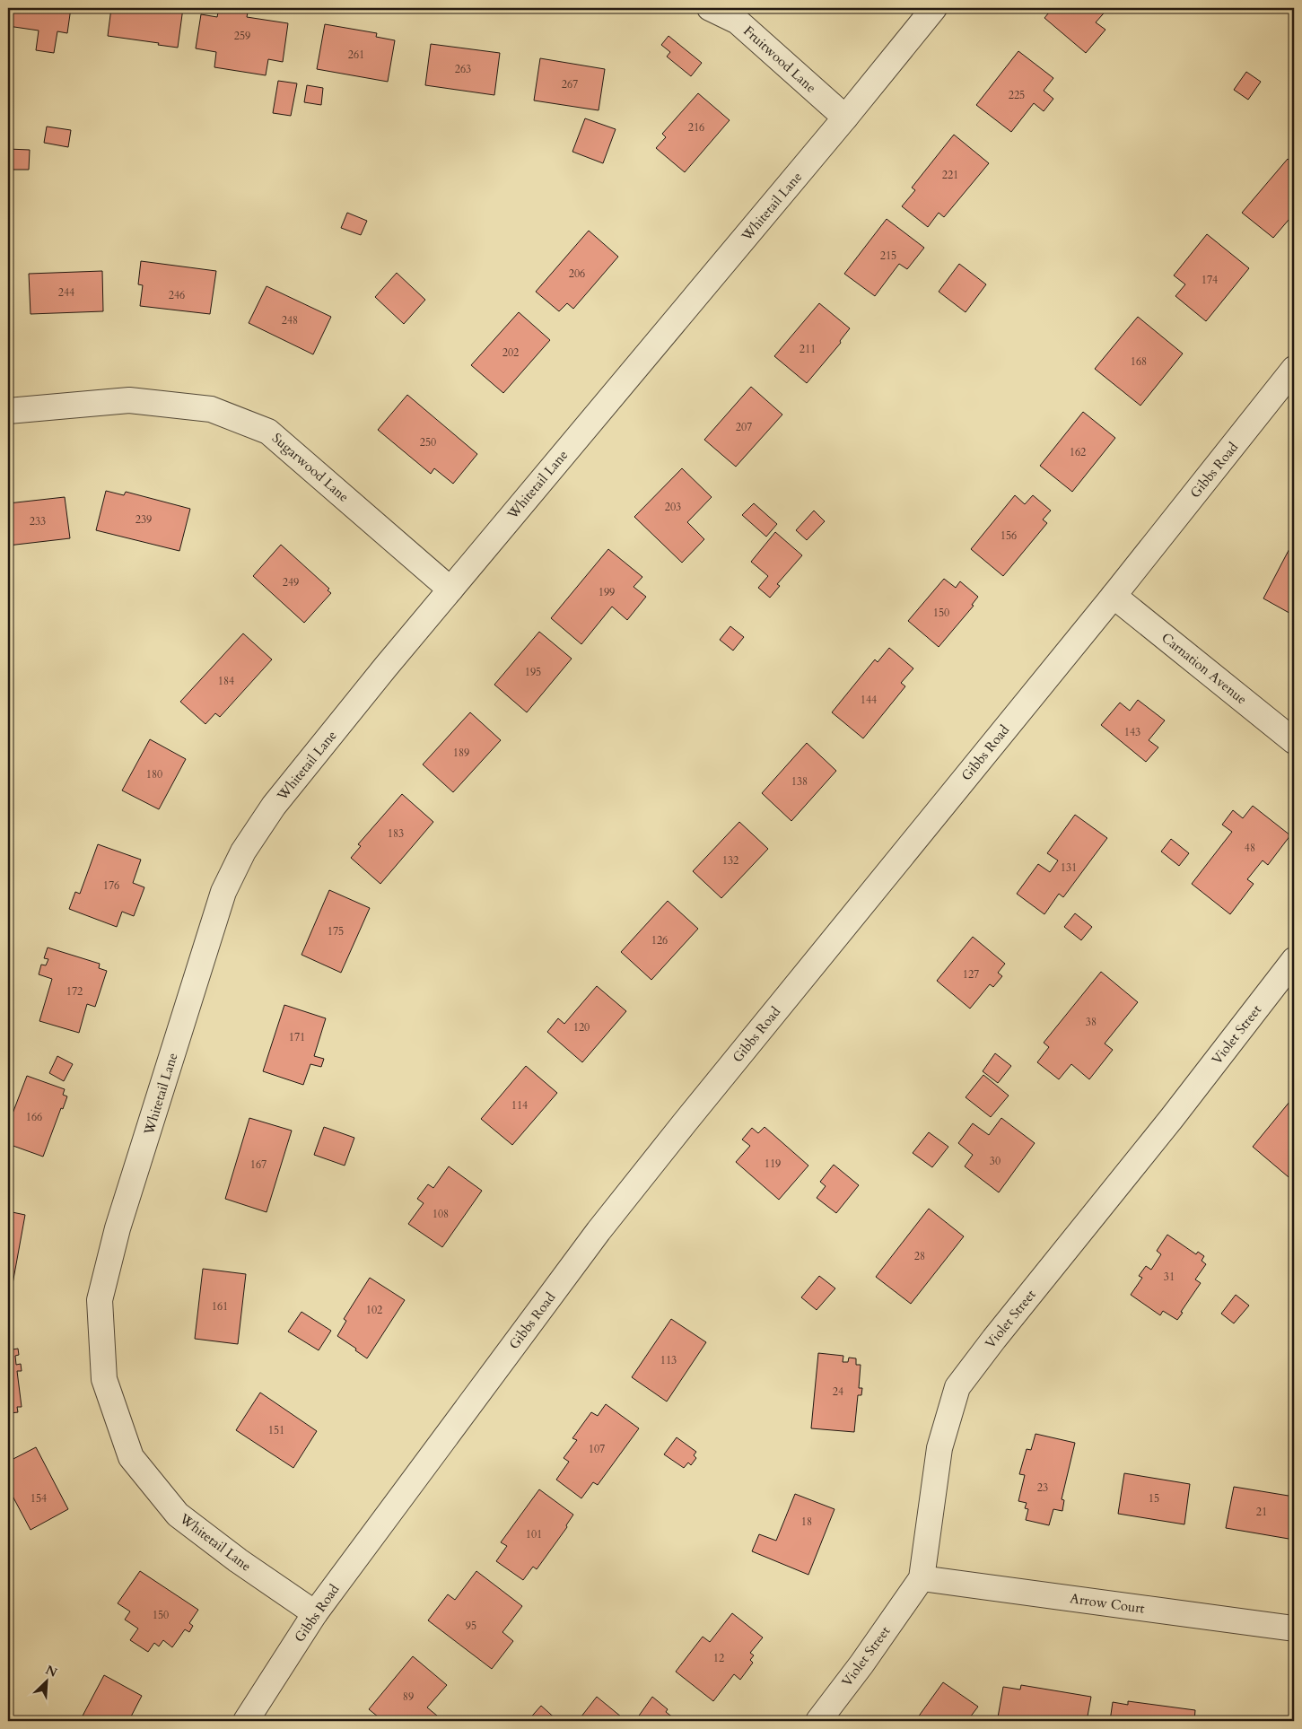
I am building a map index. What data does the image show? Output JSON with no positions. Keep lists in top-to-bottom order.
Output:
{
  "streets": {
    "street": [
      "Fruitwood Lane",
      "Whitetail Lane",
      "Sugarwood Lane",
      "Gibbs Road",
      "Carnation Avenue",
      "Violet Street",
      "Arrow Court"
    ]
  },
  "crossings": [
    ["Fruitwood Lane", "Whitetail Lane"],
    ["Whitetail Lane", "Sugarwood Lane"],
    ["Whitetail Lane", "Gibbs Road"],
    ["Gibbs Road", "Carnation Avenue"],
    ["Violet Street", "Arrow Court"]
  ],
  "house_numbers": [
    "259",
    "261",
    "263",
    "267",
    "225",
    "216",
    "221",
    "215",
    "206",
    "174",
    "244",
    "246",
    "248",
    "211",
    "202",
    "168",
    "207",
    "250",
    "162",
    "203",
    "239",
    "233",
    "156",
    "249",
    "199",
    "150",
    "195",
    "184",
    "144",
    "143",
    "189",
    "180",
    "138",
    "183",
    "48",
    "132",
    "131",
    "176",
    "175",
    "126",
    "127",
    "172",
    "38",
    "120",
    "171",
    "114",
    "166",
    "30",
    "119",
    "167",
    "108",
    "28",
    "31",
    "161",
    "102",
    "113",
    "24",
    "151",
    "107",
    "23",
    "154",
    "15",
    "21",
    "18",
    "101",
    "150",
    "95",
    "12",
    "89"
  ],
  "north": "top right"
}
